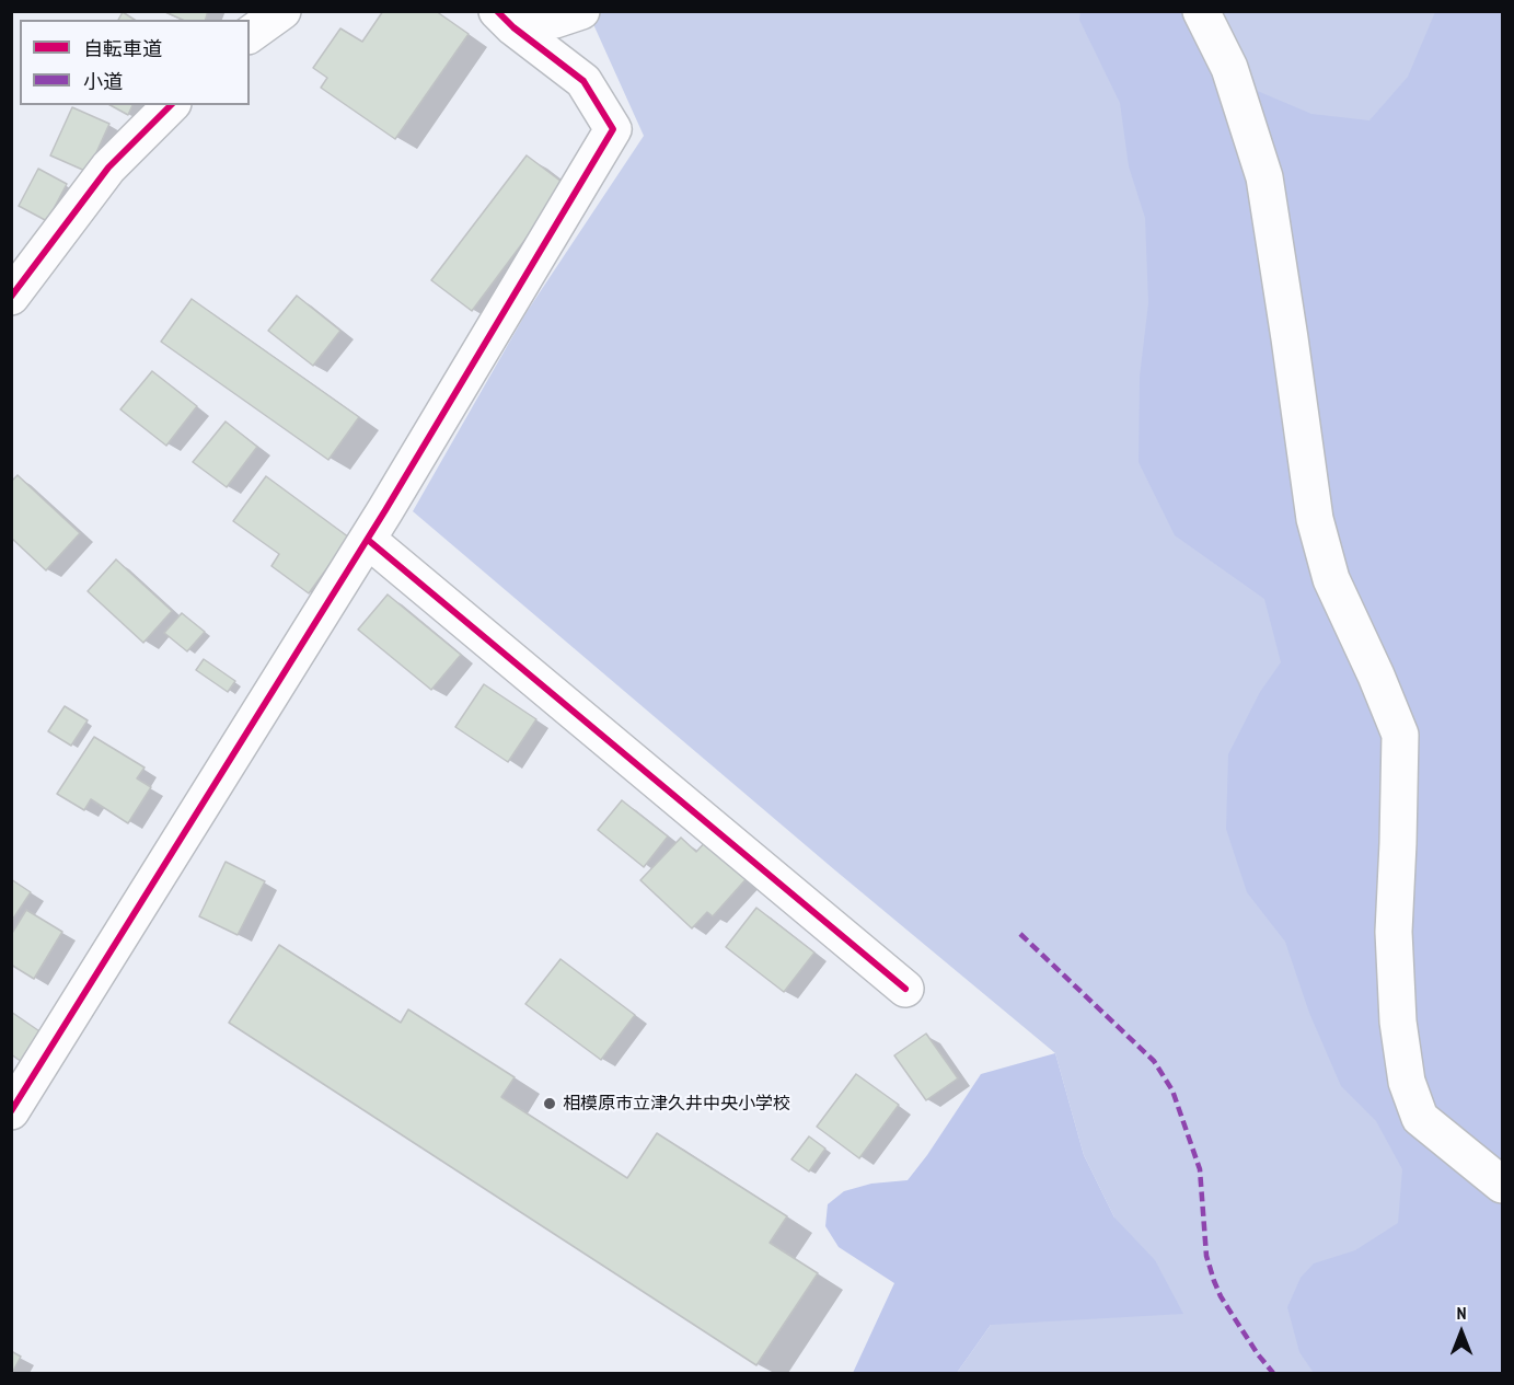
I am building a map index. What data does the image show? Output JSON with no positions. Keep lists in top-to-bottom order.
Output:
{
  "places": ["相模原市立津久井中央小学校"],
  "legend": ["自転車道", "小道"],
  "north": "top"
}
